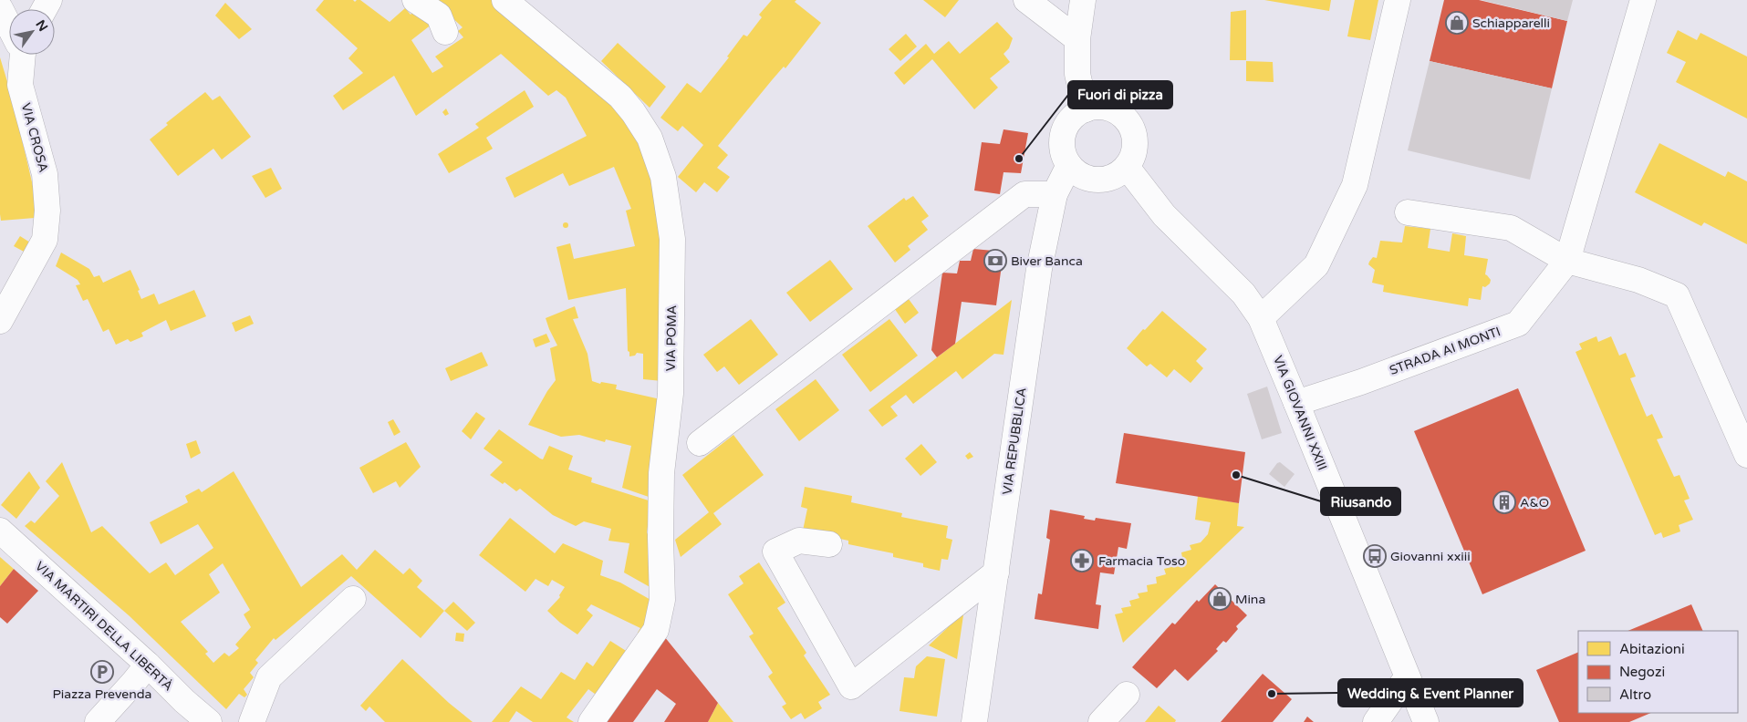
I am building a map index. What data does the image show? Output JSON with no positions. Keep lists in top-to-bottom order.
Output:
{
  "streets": {
    "street": [
      "VIA CROSA",
      "VIA POMA",
      "STRADA AI MONTI",
      "VIA GIOVANNI XXIII",
      "VIA REPUBBLICA",
      "VIA MARTIRI DELLA LIBERTÀ"
    ]
  },
  "crossings": [
    ["STRADA AI MONTI", "VIA GIOVANNI XXIII"],
    ["VIA GIOVANNI XXIII", "VIA REPUBBLICA"]
  ],
  "places": {
    "shop": ["Schiapparelli", "Mina"],
    "other": ["Fuori di pizza", "Riusando", "Wedding & Event Planner"],
    "bank": ["Biver Banca"],
    "building": ["A&O"],
    "bus stop": ["Giovanni xxiii"],
    "pharmacy": ["Farmacia Toso"],
    "parking": ["Piazza Prevenda"]
  },
  "legend": ["Abitazioni", "Negozi", "Altro"],
  "north": "top right"
}
